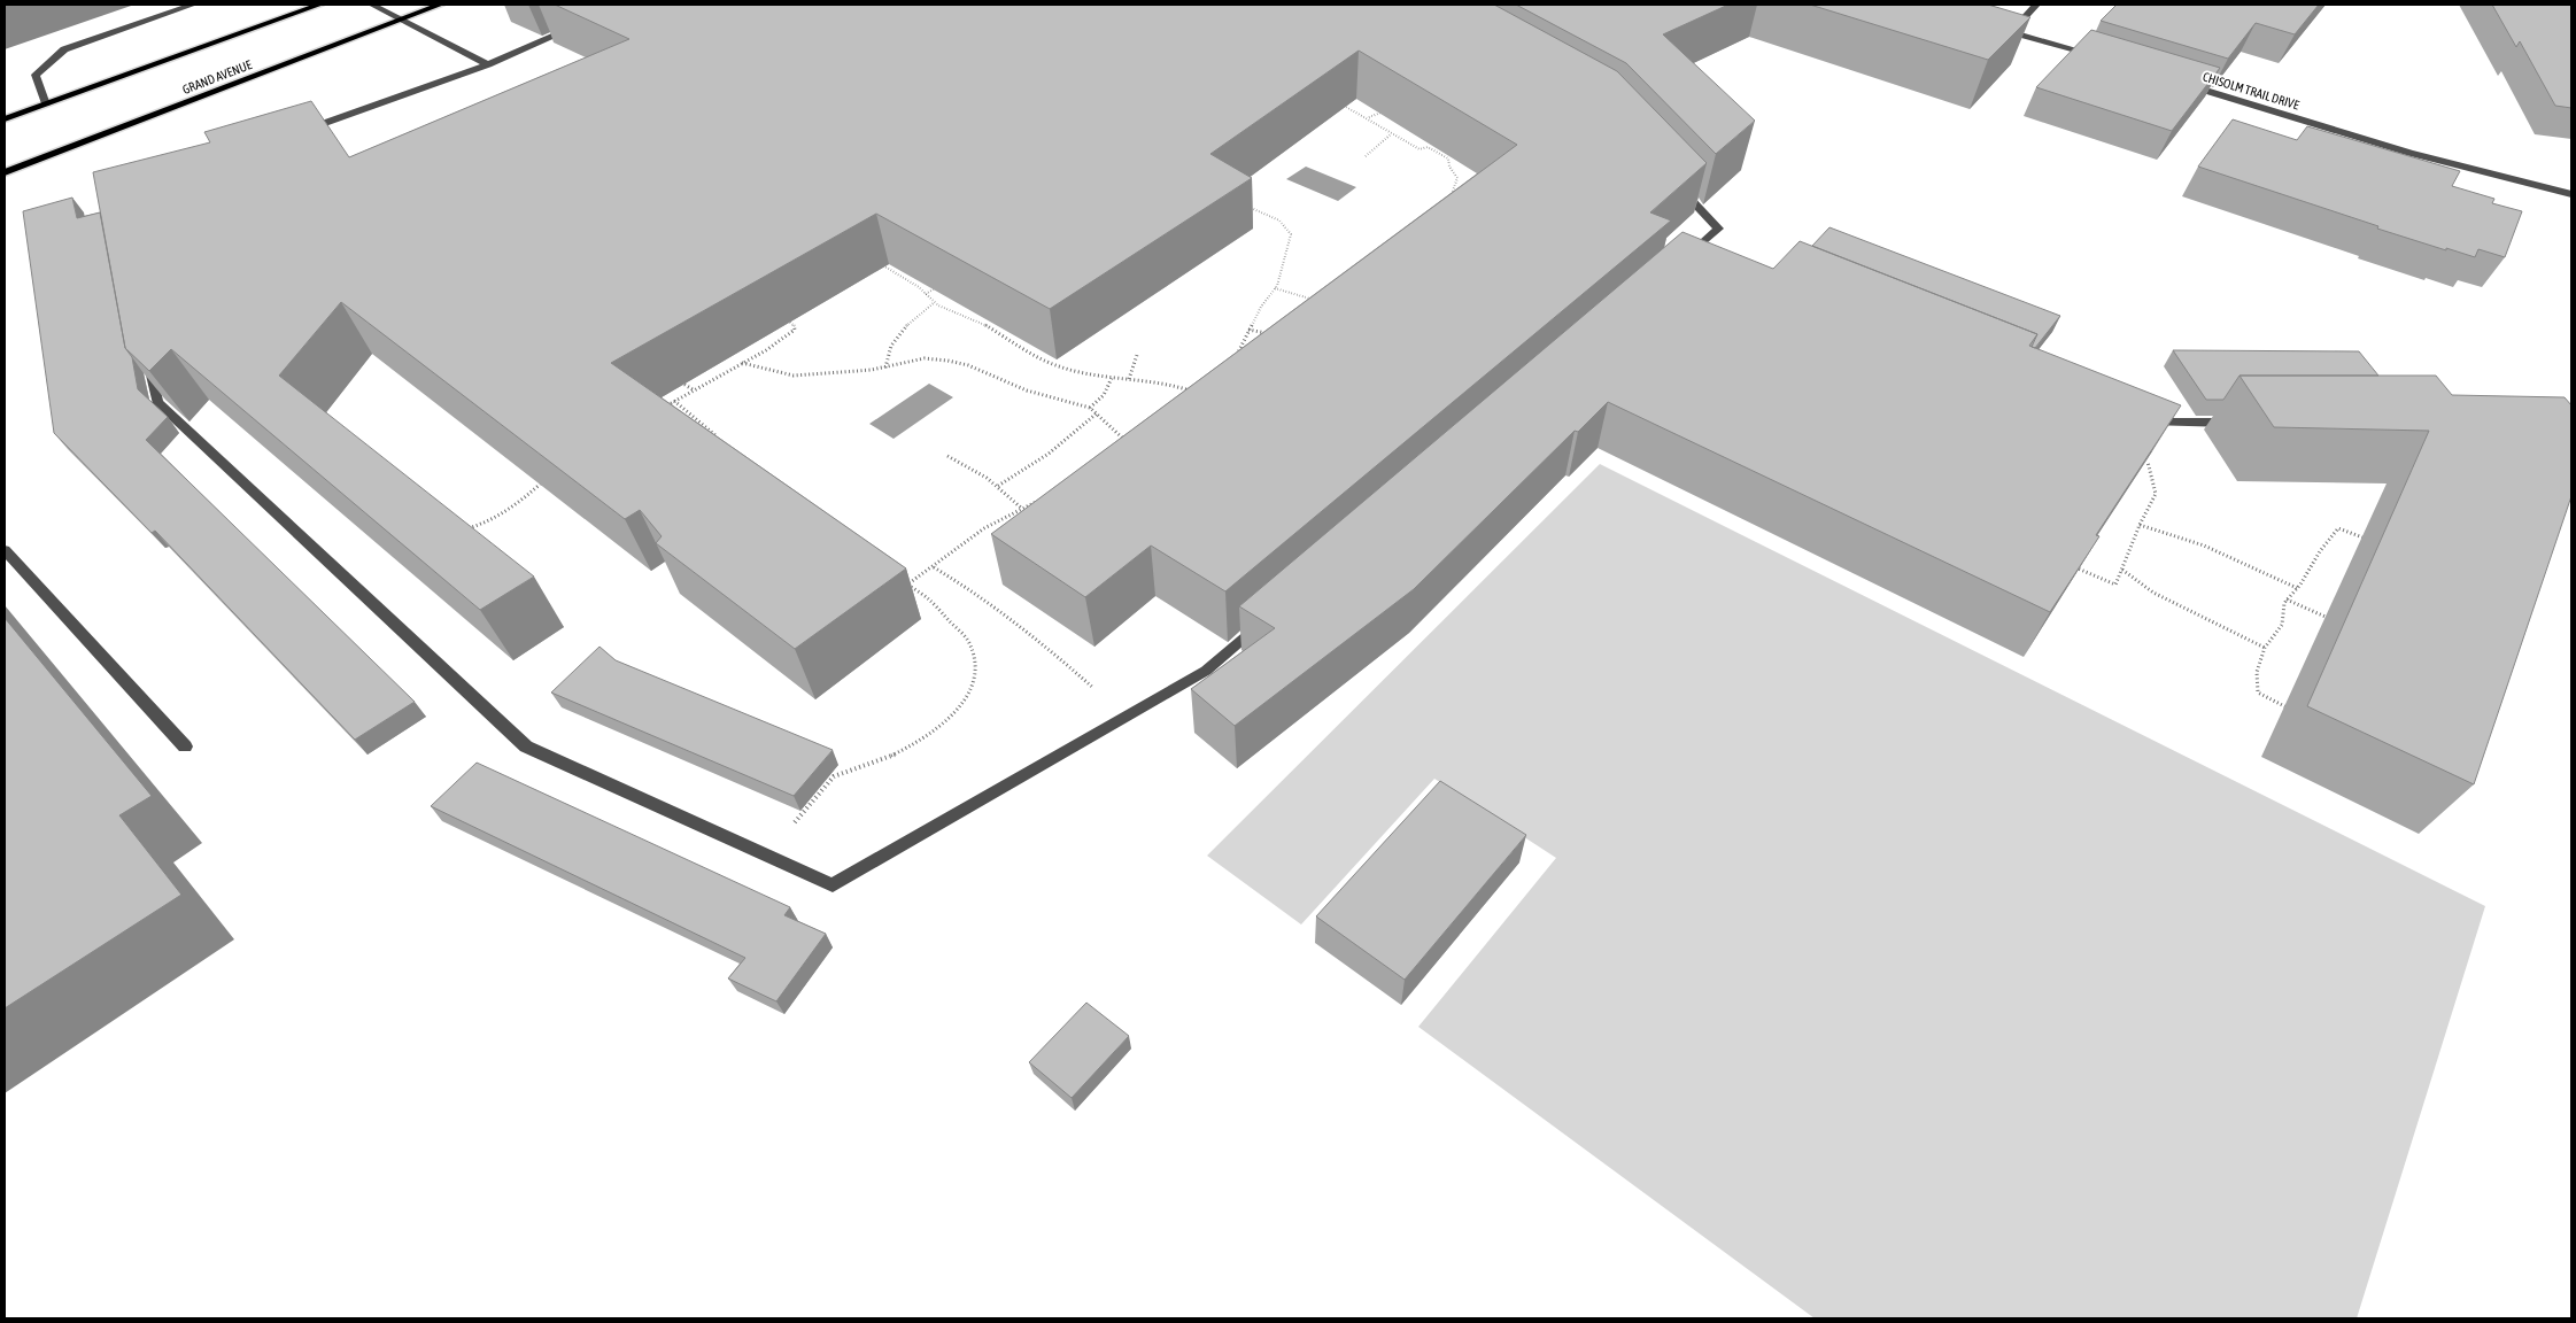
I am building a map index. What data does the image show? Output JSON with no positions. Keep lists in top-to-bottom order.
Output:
{
  "streets": {
    "main road": ["GRAND AVENUE"],
    "street": ["CHISOLM TRAIL DRIVE"]
  }
}
